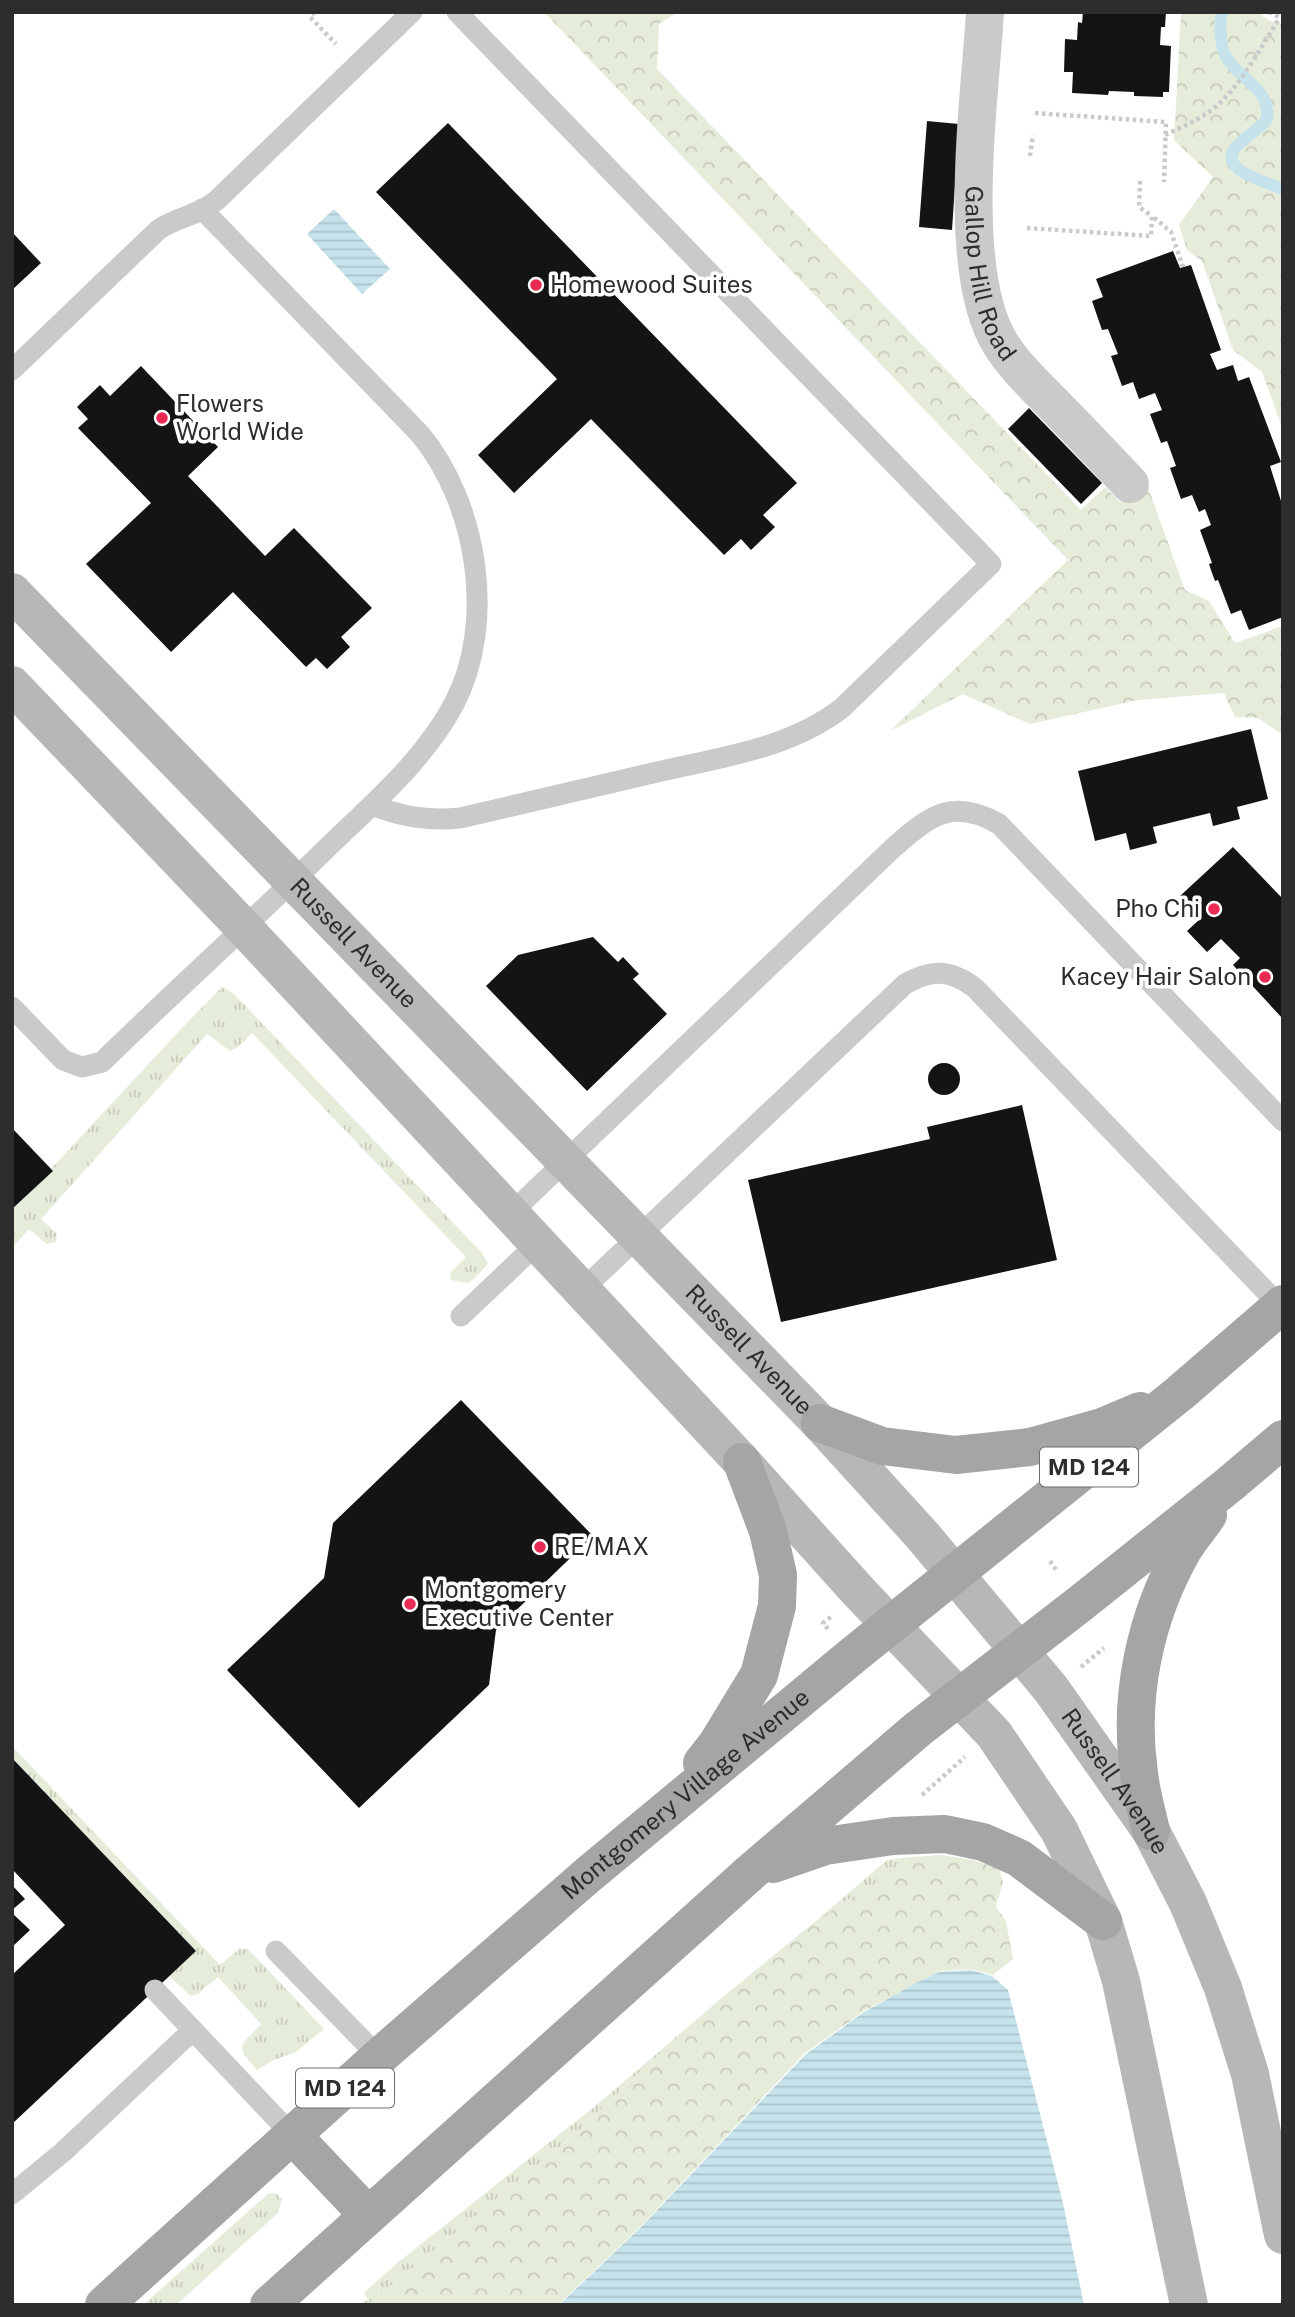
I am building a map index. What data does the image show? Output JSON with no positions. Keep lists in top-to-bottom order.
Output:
{
  "streets": {
    "main road": ["MD 124", "Montgomery Village Avenue"],
    "street": ["Gallop Hill Road", "Russell Avenue"]
  },
  "crossings": [
    ["Russell Avenue", "Montgomery Village Avenue"]
  ],
  "places": [
    "Homewood Suites",
    "Flowers World Wide",
    "Pho Chi",
    "Kacey Hair Salon",
    "RE/MAX",
    "Montgomery Executive Center"
  ]
}
